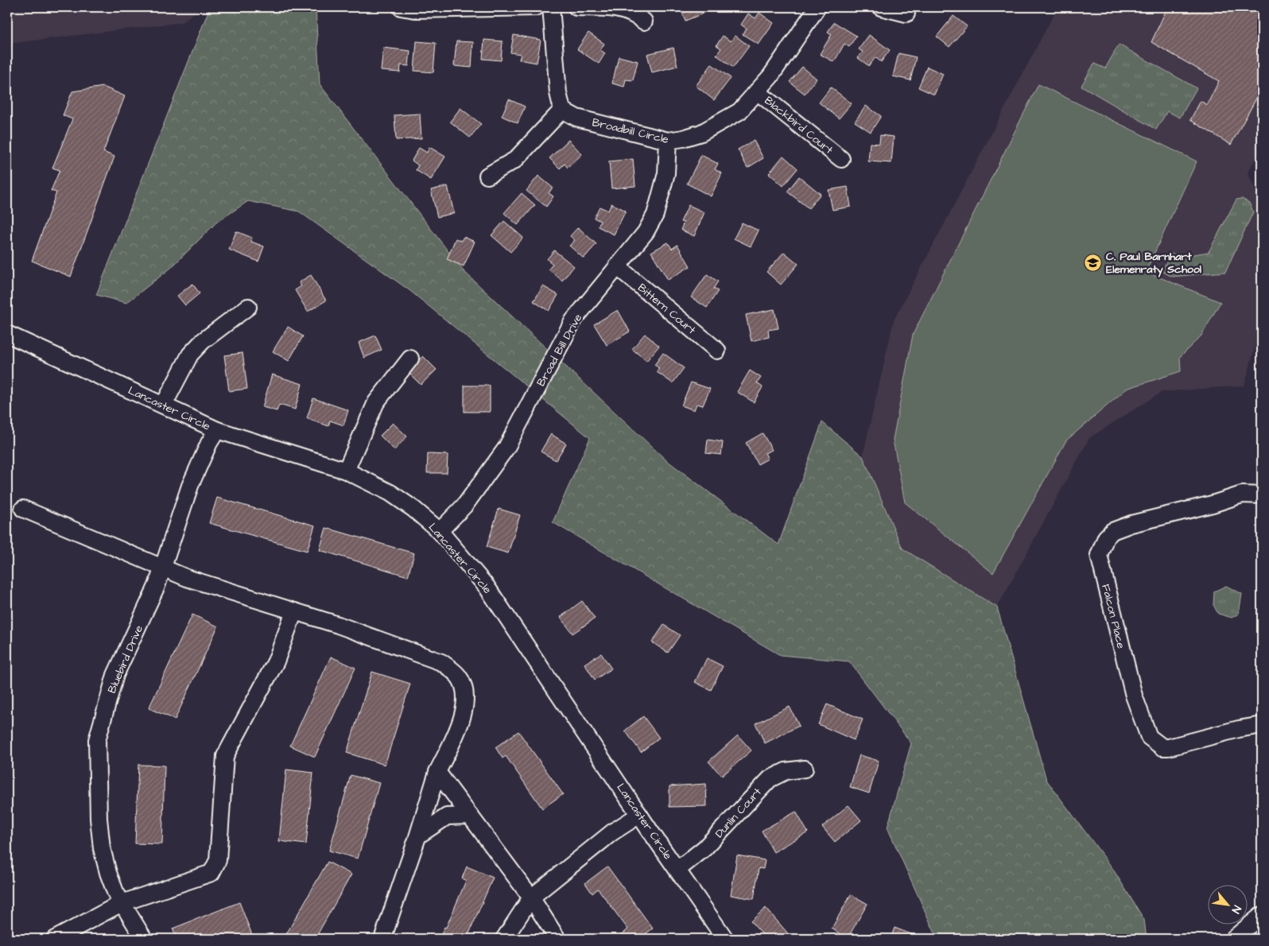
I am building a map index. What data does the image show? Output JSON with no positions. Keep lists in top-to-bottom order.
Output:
{
  "streets": {
    "street": [
      "Blackbird Court",
      "Broadbill Circle",
      "Bittern Court",
      "Broad Bill Drive",
      "Lancaster Circle",
      "Falcon Place",
      "Bluebird Drive",
      "Dunlin Court"
    ]
  },
  "crossings": [
    ["Blackbird Court", "Broadbill Circle"],
    ["Broadbill Circle", "Broad Bill Drive"],
    ["Bittern Court", "Broad Bill Drive"],
    ["Broad Bill Drive", "Lancaster Circle"],
    ["Lancaster Circle", "Bluebird Drive"],
    ["Lancaster Circle", "Dunlin Court"]
  ],
  "places": {
    "school or university": ["C. Paul Barnhart Elemenraty School"]
  },
  "north": "bottom right"
}
